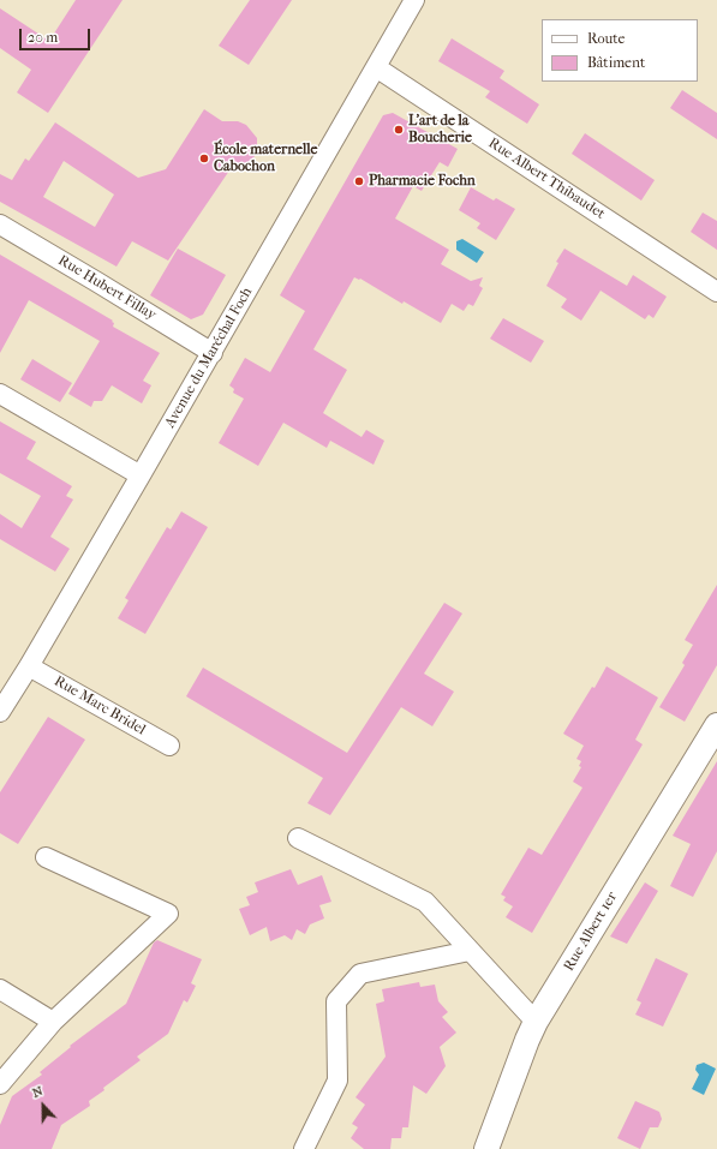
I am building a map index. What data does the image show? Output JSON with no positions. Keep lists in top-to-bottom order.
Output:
{
  "streets": {
    "street": [
      "Rue Albert Thibaudet",
      "Rue Hubert Fillay",
      "Avenue du Maréchal Foch",
      "Rue Marc Bridel",
      "Rue Albert 1er"
    ]
  },
  "crossings": [
    ["Rue Albert Thibaudet", "Avenue du Maréchal Foch"],
    ["Rue Hubert Fillay", "Avenue du Maréchal Foch"],
    ["Avenue du Maréchal Foch", "Rue Marc Bridel"]
  ],
  "places": ["L'art de la Boucherie", "École maternelle Cabochon", "Pharmacie Fochn"],
  "legend": ["Route", "Bâtiment"],
  "scale_bar": "20 m",
  "north": "top"
}
